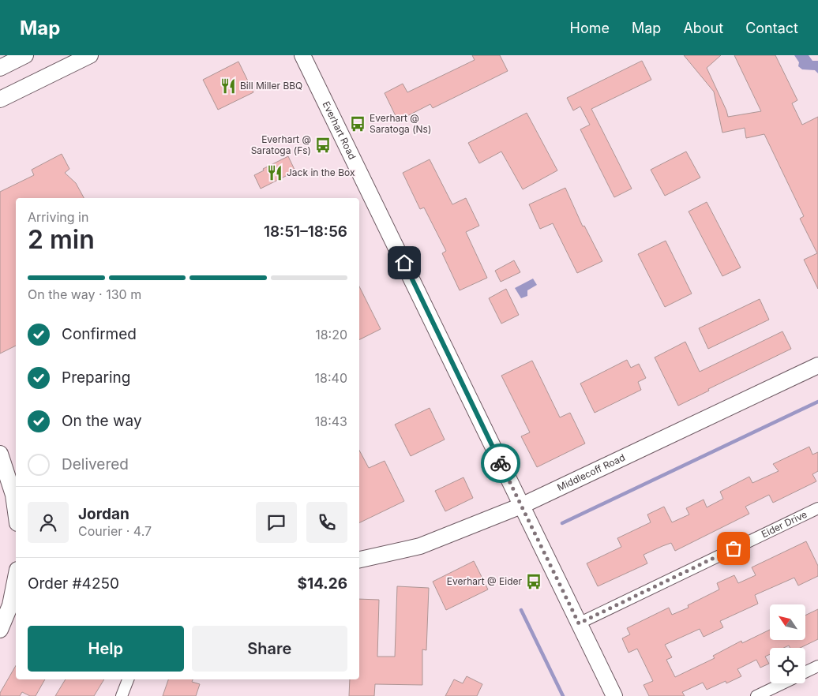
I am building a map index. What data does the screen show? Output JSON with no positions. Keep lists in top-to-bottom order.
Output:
{
  "streets": {
    "main road": ["Everhart Road", "Middlecoff Road"],
    "street": ["Eider Drive"]
  },
  "crossings": [
    ["Everhart Road", "Middlecoff Road"],
    ["Everhart Road", "Eider Drive"]
  ],
  "places": {
    "restaurant": ["Bill Miller BBQ", "Jack in the Box"],
    "bus stop": ["Everhart @ Saratoga (Ns)", "Everhart @ Saratoga (Fs)", "Everhart @ Eider"]
  },
  "north": "top left",
  "page": {
    "header": "Map",
    "nav": [
      "Home",
      "Map",
      "About",
      "Contact"
    ],
    "heading": ["2 min", "Arriving in", "18:51–18:56"],
    "panel": [
      "Jordan",
      "Courier · 4.7",
      "Order #4250",
      "$14.26"
    ],
    "bar": "On the way · 130 m",
    "list": [
      ["Confirmed", "18:20"],
      ["Preparing", "18:40"],
      ["On the way", "18:43"],
      "Delivered"
    ],
    "buttons": ["Help", "Share"]
  }
}
